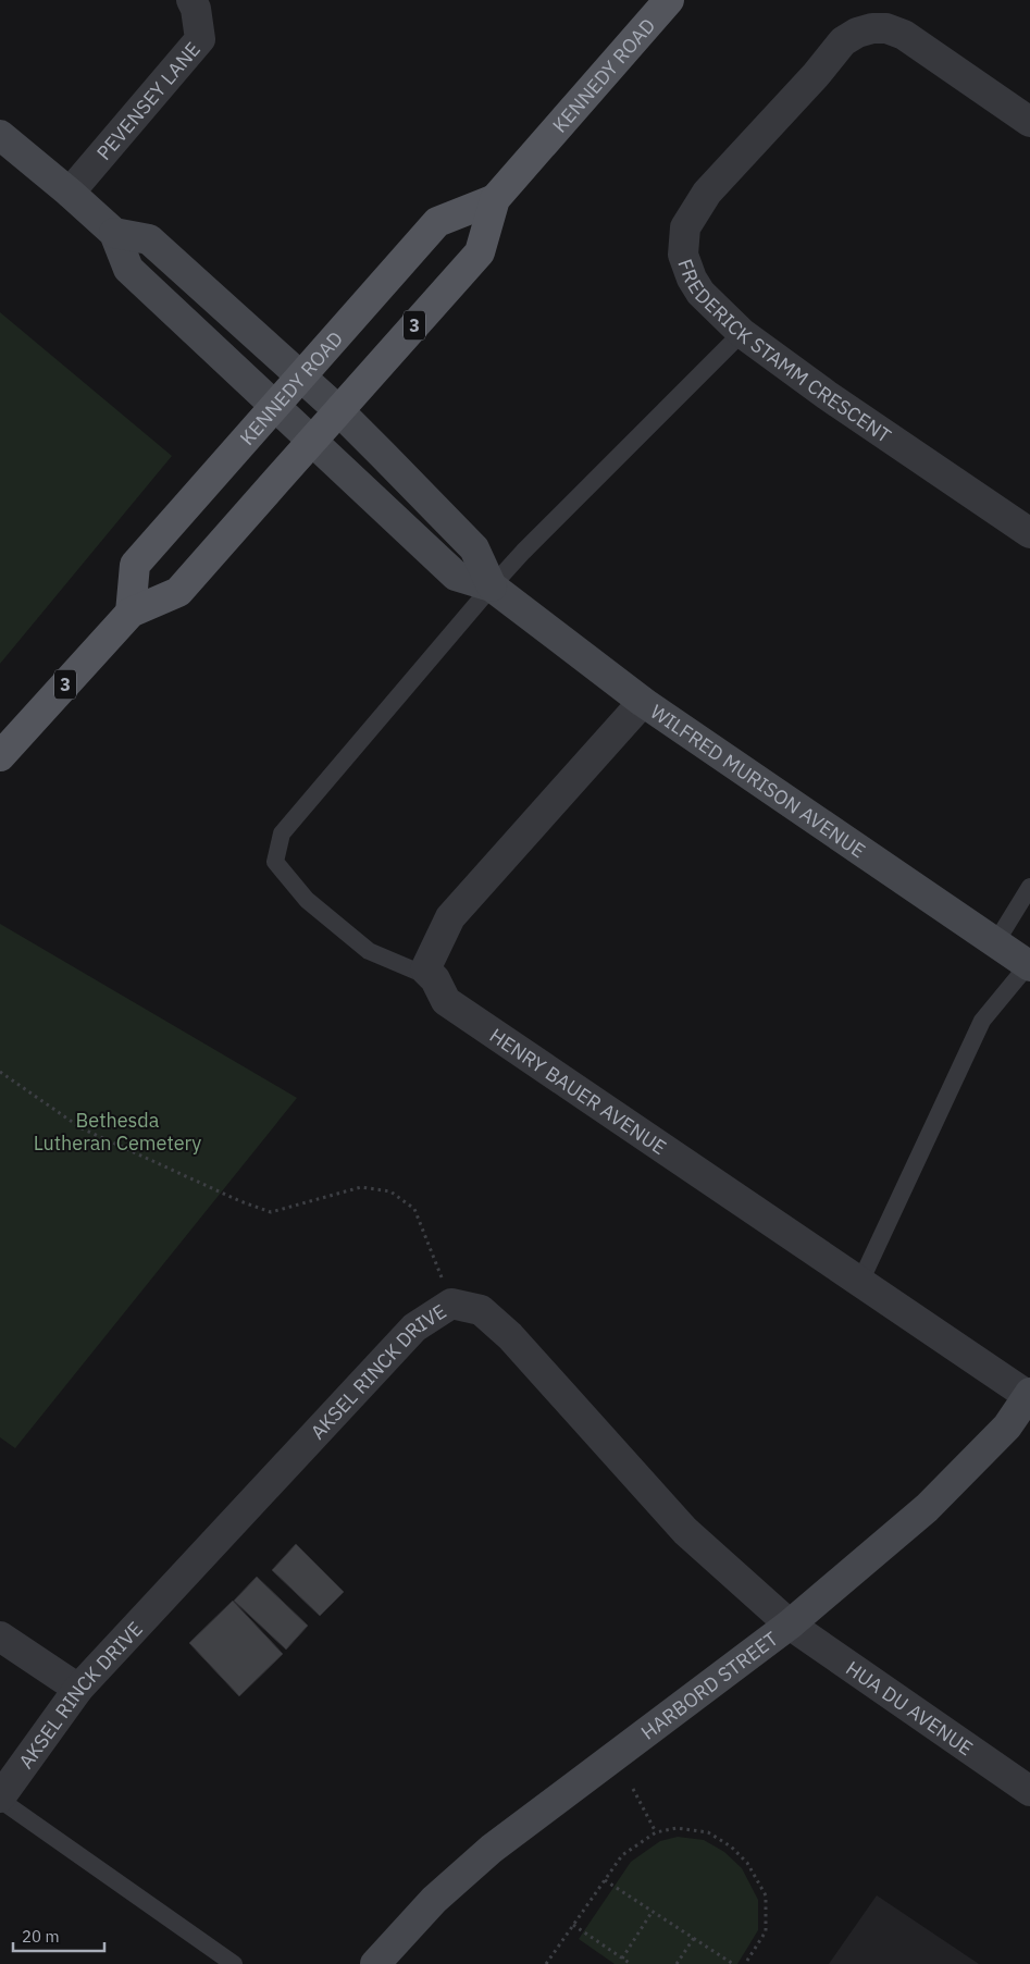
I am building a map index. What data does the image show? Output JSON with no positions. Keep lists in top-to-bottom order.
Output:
{
  "streets": {
    "main road": ["KENNEDY ROAD", "3"],
    "street": [
      "PEVENSEY LANE",
      "FREDERICK STAMM CRESCENT",
      "WILFRED MURISON AVENUE",
      "HENRY BAUER AVENUE",
      "AKSEL RINCK DRIVE",
      "HARBORD STREET",
      "HUA DU AVENUE"
    ]
  },
  "crossings": [
    ["KENNEDY ROAD", "WILFRED MURISON AVENUE"],
    ["WILFRED MURISON AVENUE", "HENRY BAUER AVENUE"],
    ["HENRY BAUER AVENUE", "HARBORD STREET"],
    ["AKSEL RINCK DRIVE", "HARBORD STREET"],
    ["AKSEL RINCK DRIVE", "HUA DU AVENUE"],
    ["HARBORD STREET", "HUA DU AVENUE"]
  ],
  "parks": ["Bethesda Lutheran Cemetery"],
  "scale_bar": "20 m"
}
